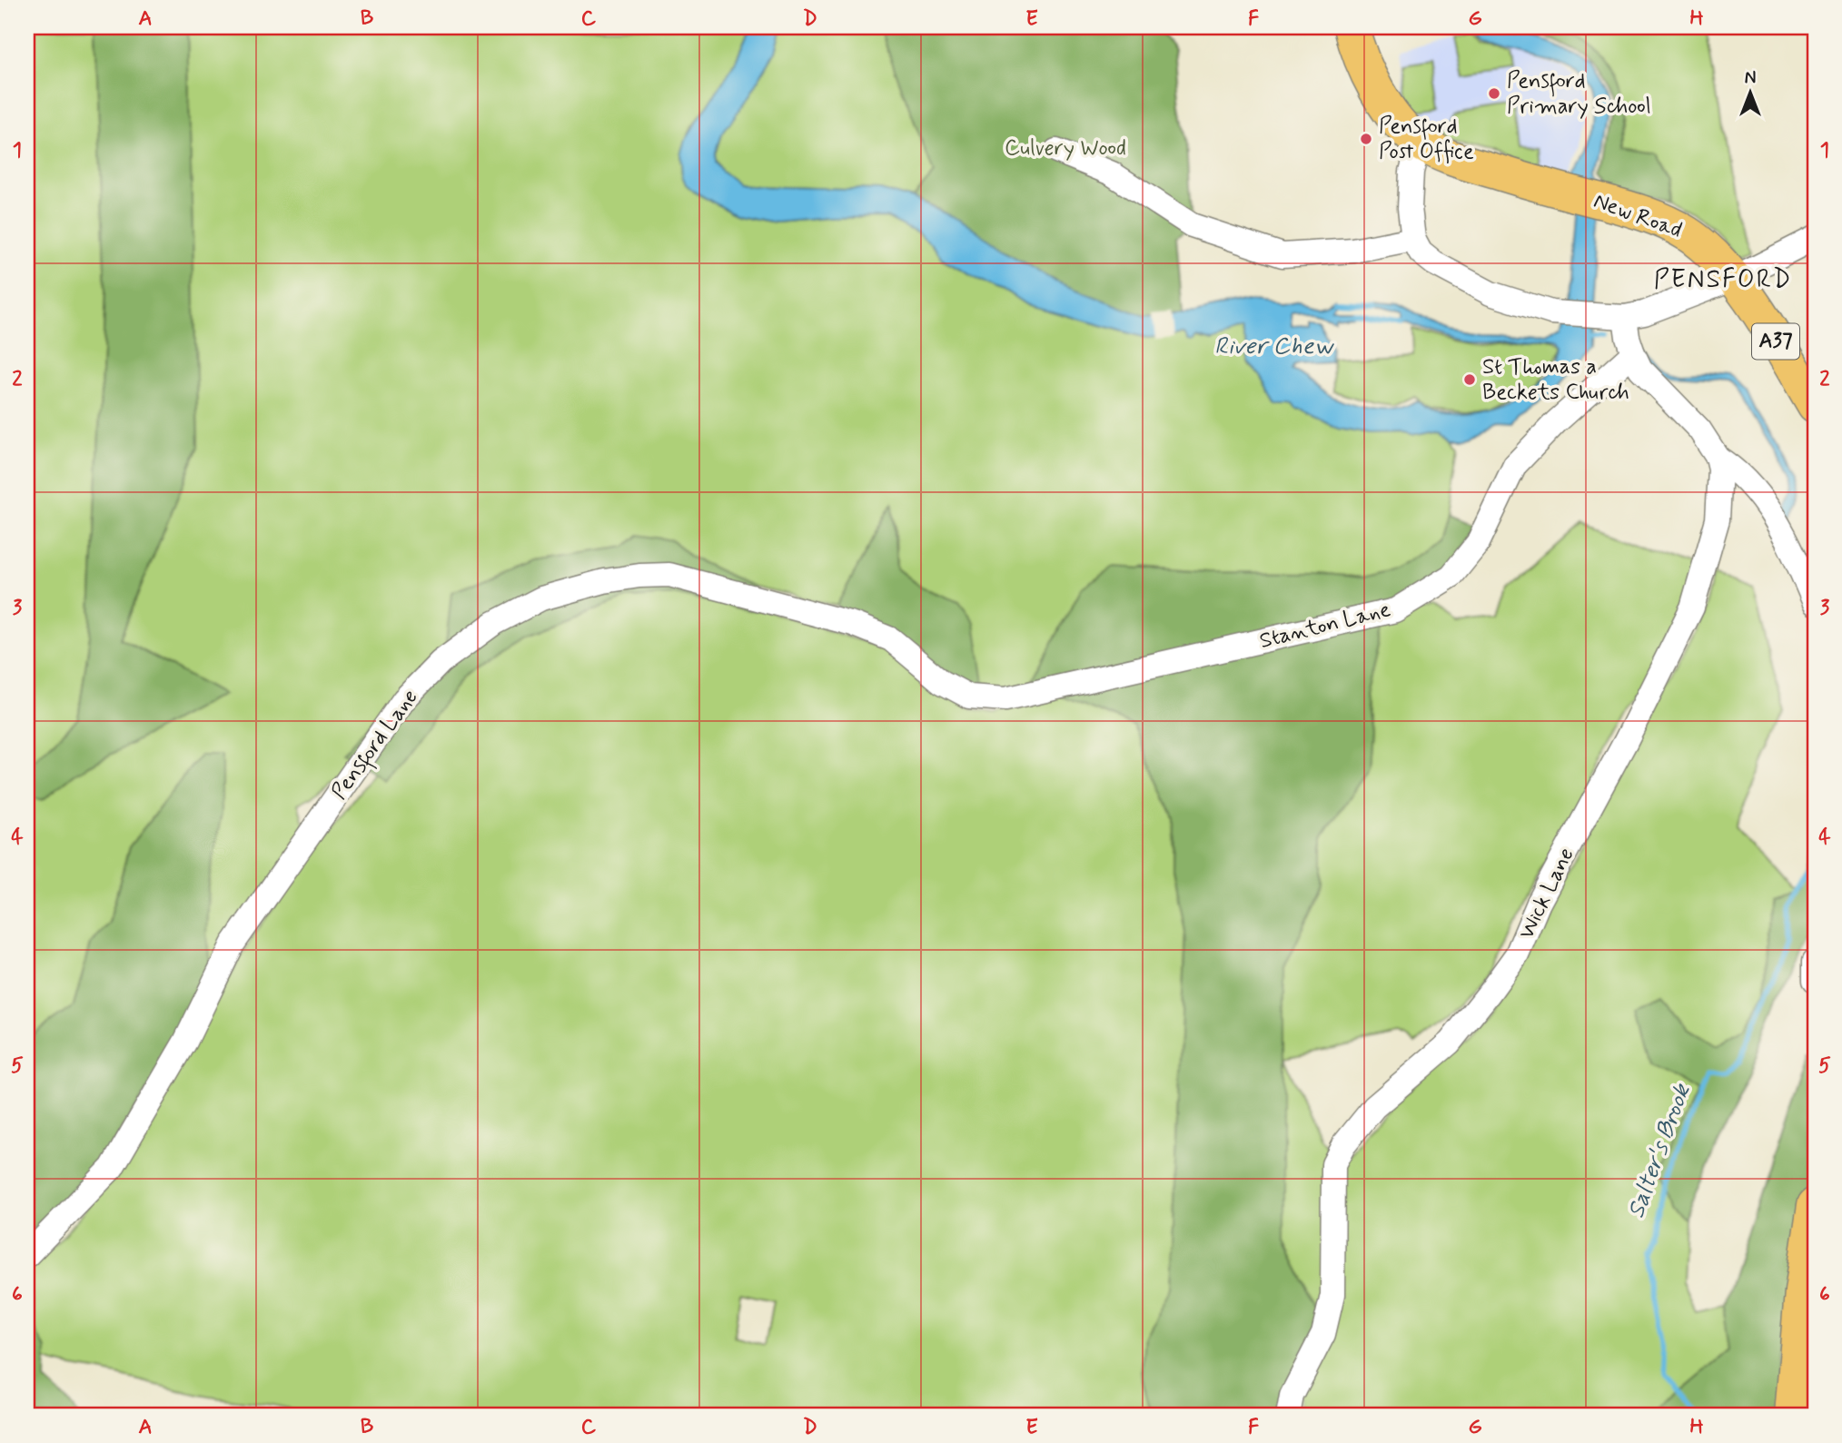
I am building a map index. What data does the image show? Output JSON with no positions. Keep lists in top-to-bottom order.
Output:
{
  "streets": {
    "highway": ["New Road", "A37"],
    "street": ["Stanton Lane", "Pensford Lane", "Wick Lane"]
  },
  "crossings": [
    ["New Road", "A37"],
    ["Stanton Lane", "Pensford Lane"],
    ["Stanton Lane", "Wick Lane"]
  ],
  "districts": ["PENSFORD"],
  "water": ["River Chew", "Salter's Brook"],
  "parks": ["Culvery Wood"],
  "places": ["Pensford Primary School", "Pensford Post Office", "St Thomas a Beckets Church"],
  "north": "top",
  "grid": {
    "columns": [
      "A",
      "B",
      "C",
      "D",
      "E",
      "F",
      "G",
      "H"
    ],
    "rows": [
      "1",
      "2",
      "3",
      "4",
      "5",
      "6"
    ]
  }
}
